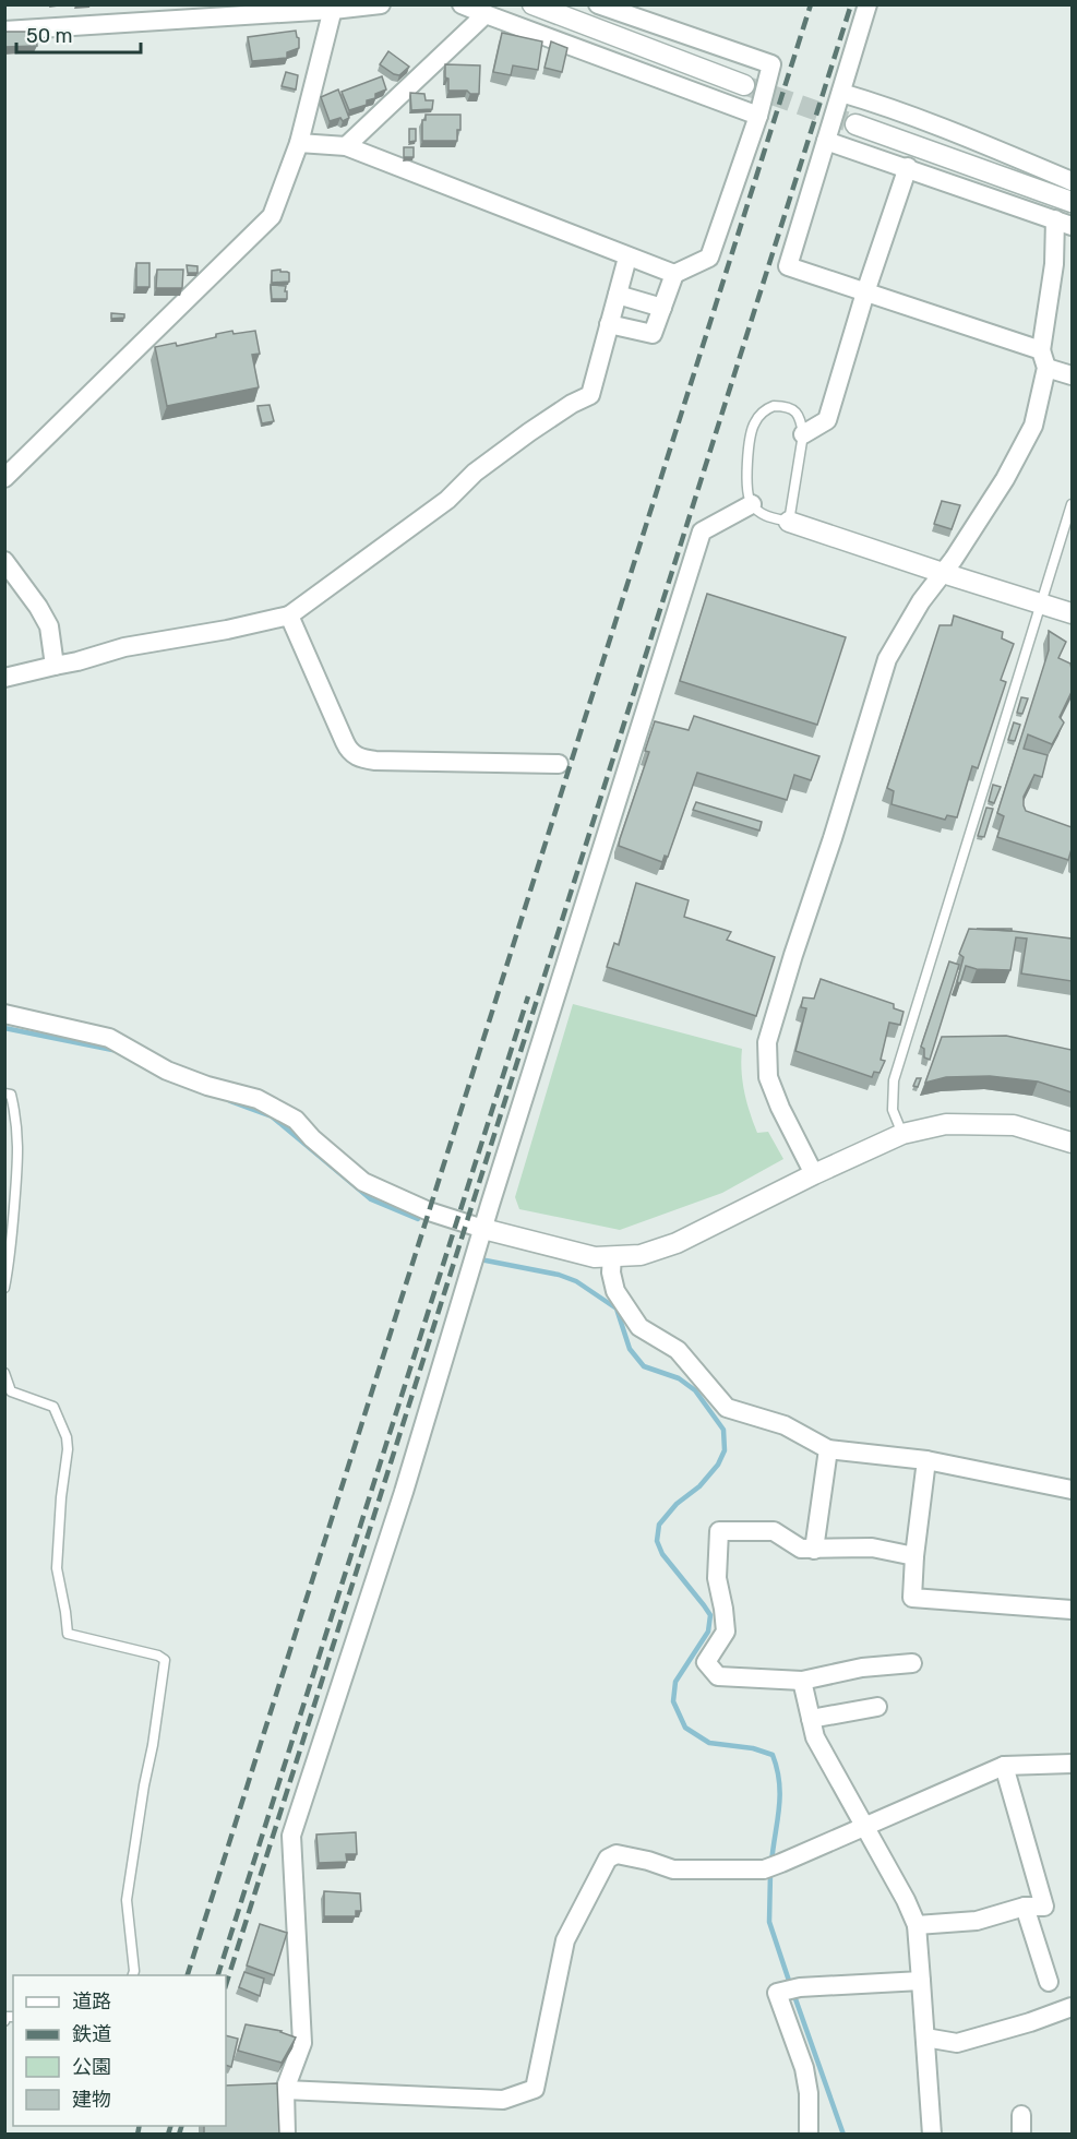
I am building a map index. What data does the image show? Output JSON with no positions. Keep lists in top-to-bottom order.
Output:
{
  "legend": [
    "道路",
    "鉄道",
    "公園",
    "建物"
  ],
  "scale_bar": "50 m"
}
